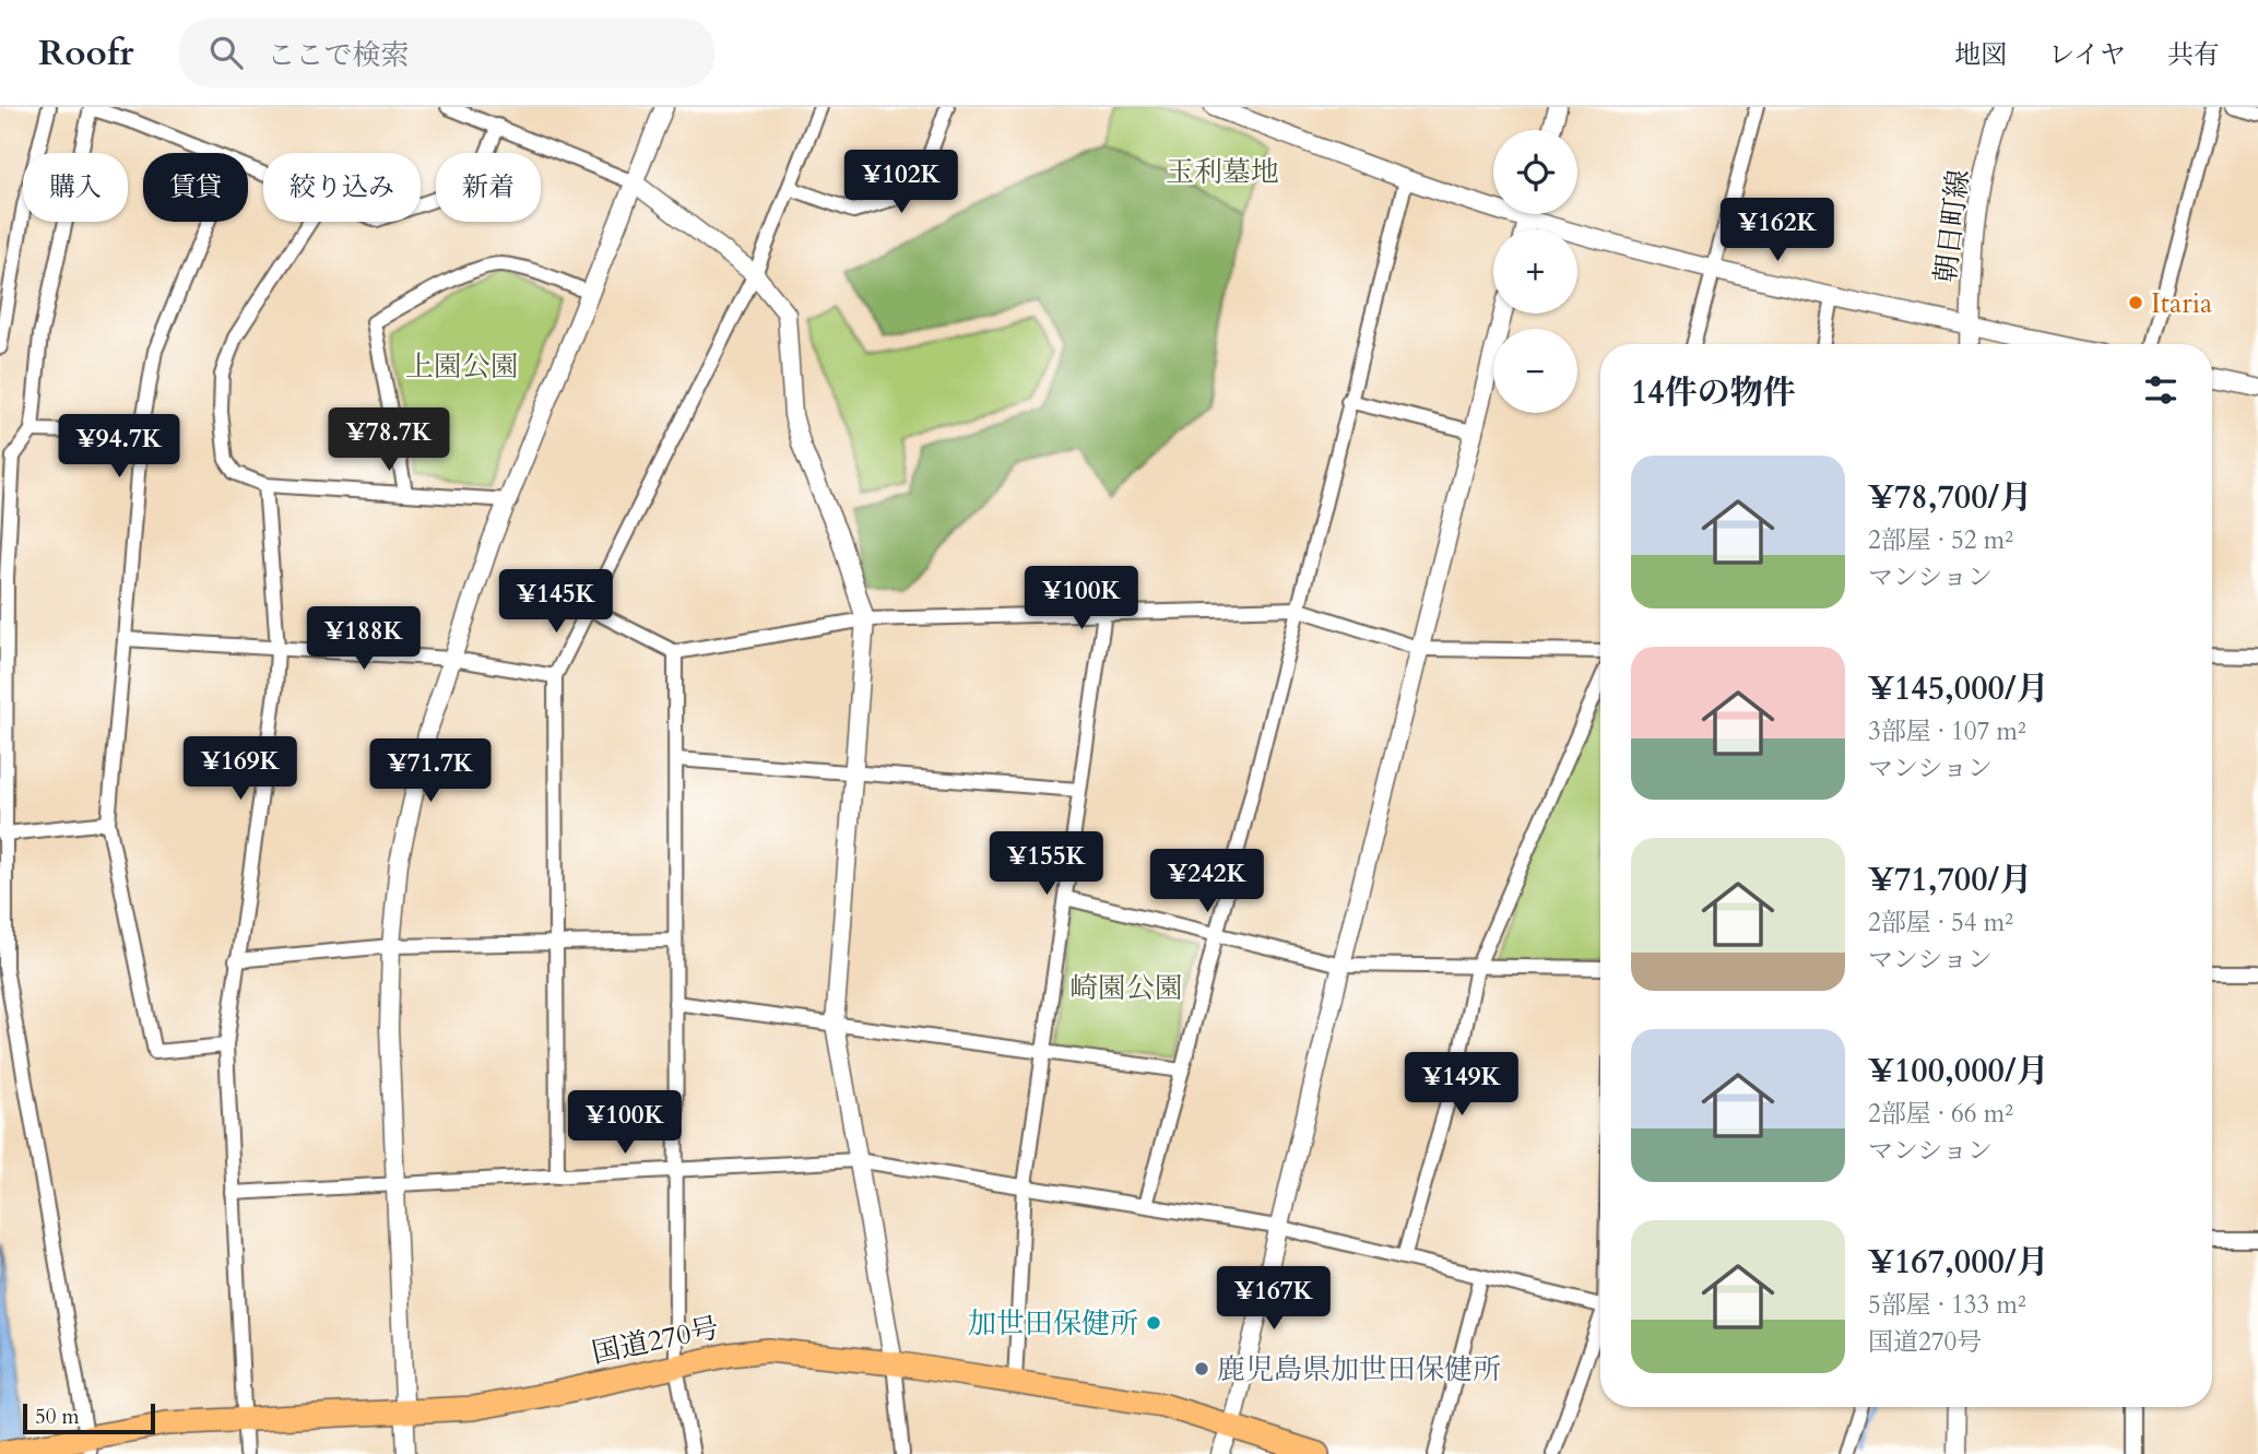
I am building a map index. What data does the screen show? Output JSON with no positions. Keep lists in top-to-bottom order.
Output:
{
  "streets": {
    "highway": ["国道270号"],
    "street": ["朝日町線"]
  },
  "parks": ["玉利墓地", "上園公園", "崎園公園"],
  "places": ["Itaria", "加世田保健所", "鹿児島県加世田保健所"],
  "scale_bar": "50 m",
  "page": {
    "header": "Roofr",
    "search": "ここで検索",
    "nav": ["地図", "レイヤ", "共有"],
    "map_buttons": ["+", "−"],
    "price": [
      "¥102K",
      "¥162K",
      "¥78.7K",
      "¥94.7K",
      "¥100K",
      "¥145K",
      "¥188K",
      "¥169K",
      "¥71.7K",
      "¥155K",
      "¥242K",
      "¥149K",
      "¥100K",
      "¥167K"
    ],
    "chip": [
      "購入",
      "賃貸",
      "絞り込み",
      "新着"
    ],
    "heading": "14件の物件",
    "list": [
      {
        "name": "¥78,700/月",
        "note": "2部屋 · 52 m² · マンション"
      },
      {
        "name": "¥145,000/月",
        "note": "3部屋 · 107 m² · マンション"
      },
      {
        "name": "¥71,700/月",
        "note": "2部屋 · 54 m² · マンション"
      },
      {
        "name": "¥100,000/月",
        "note": "2部屋 · 66 m² · マンション"
      },
      {
        "name": "¥167,000/月",
        "note": "5部屋 · 133 m² · 国道270号"
      }
    ],
    "scale": "50 m"
  }
}
